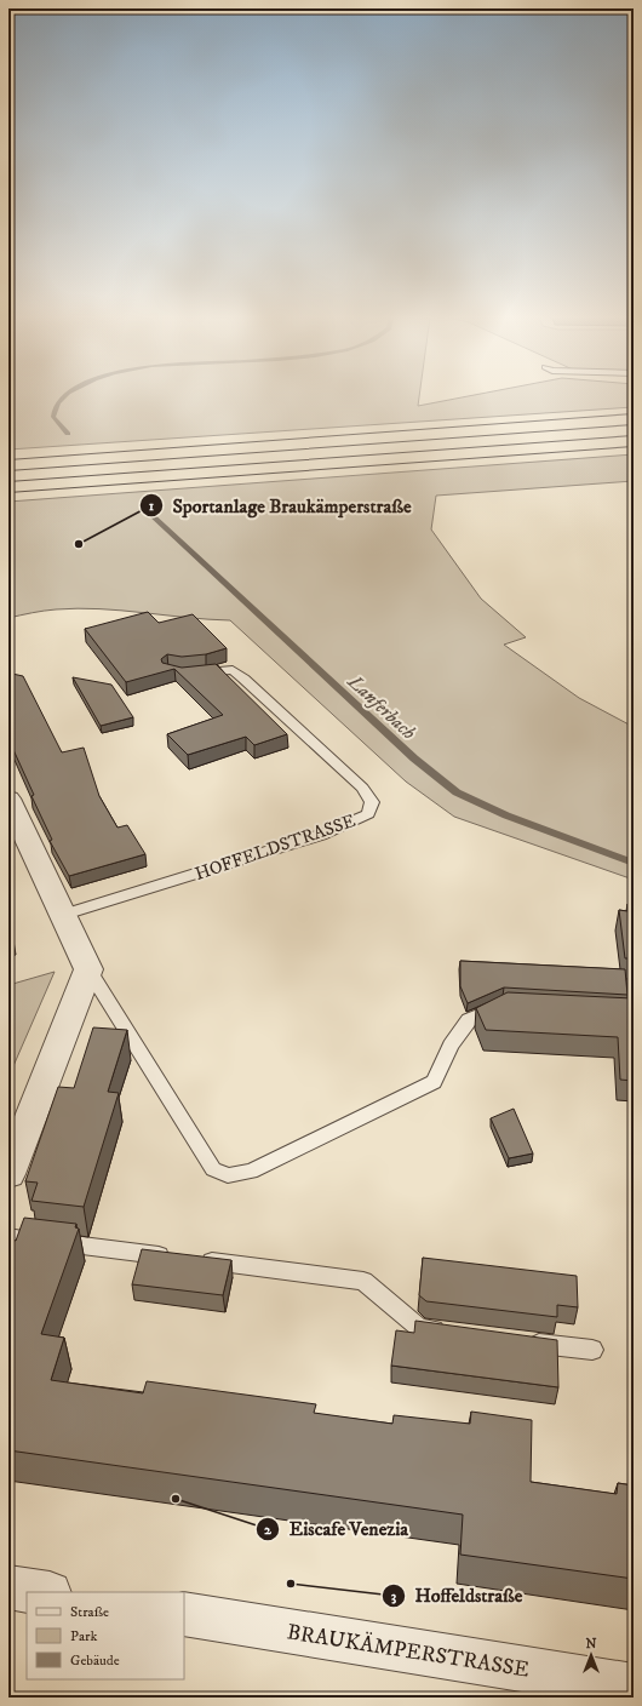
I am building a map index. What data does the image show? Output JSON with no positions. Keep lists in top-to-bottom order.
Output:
{
  "streets": {
    "street": ["BRAUKÄMPERSTRASSE"],
    "lane": ["HOFFELDSTRASSE"]
  },
  "water": ["Lanferbach"],
  "places": ["Sportanlage Braukämperstraße", "Eiscafe Venezia", "Hoffeldstraße"],
  "legend": ["Straße", "Park", "Gebäude"],
  "north": "top"
}
